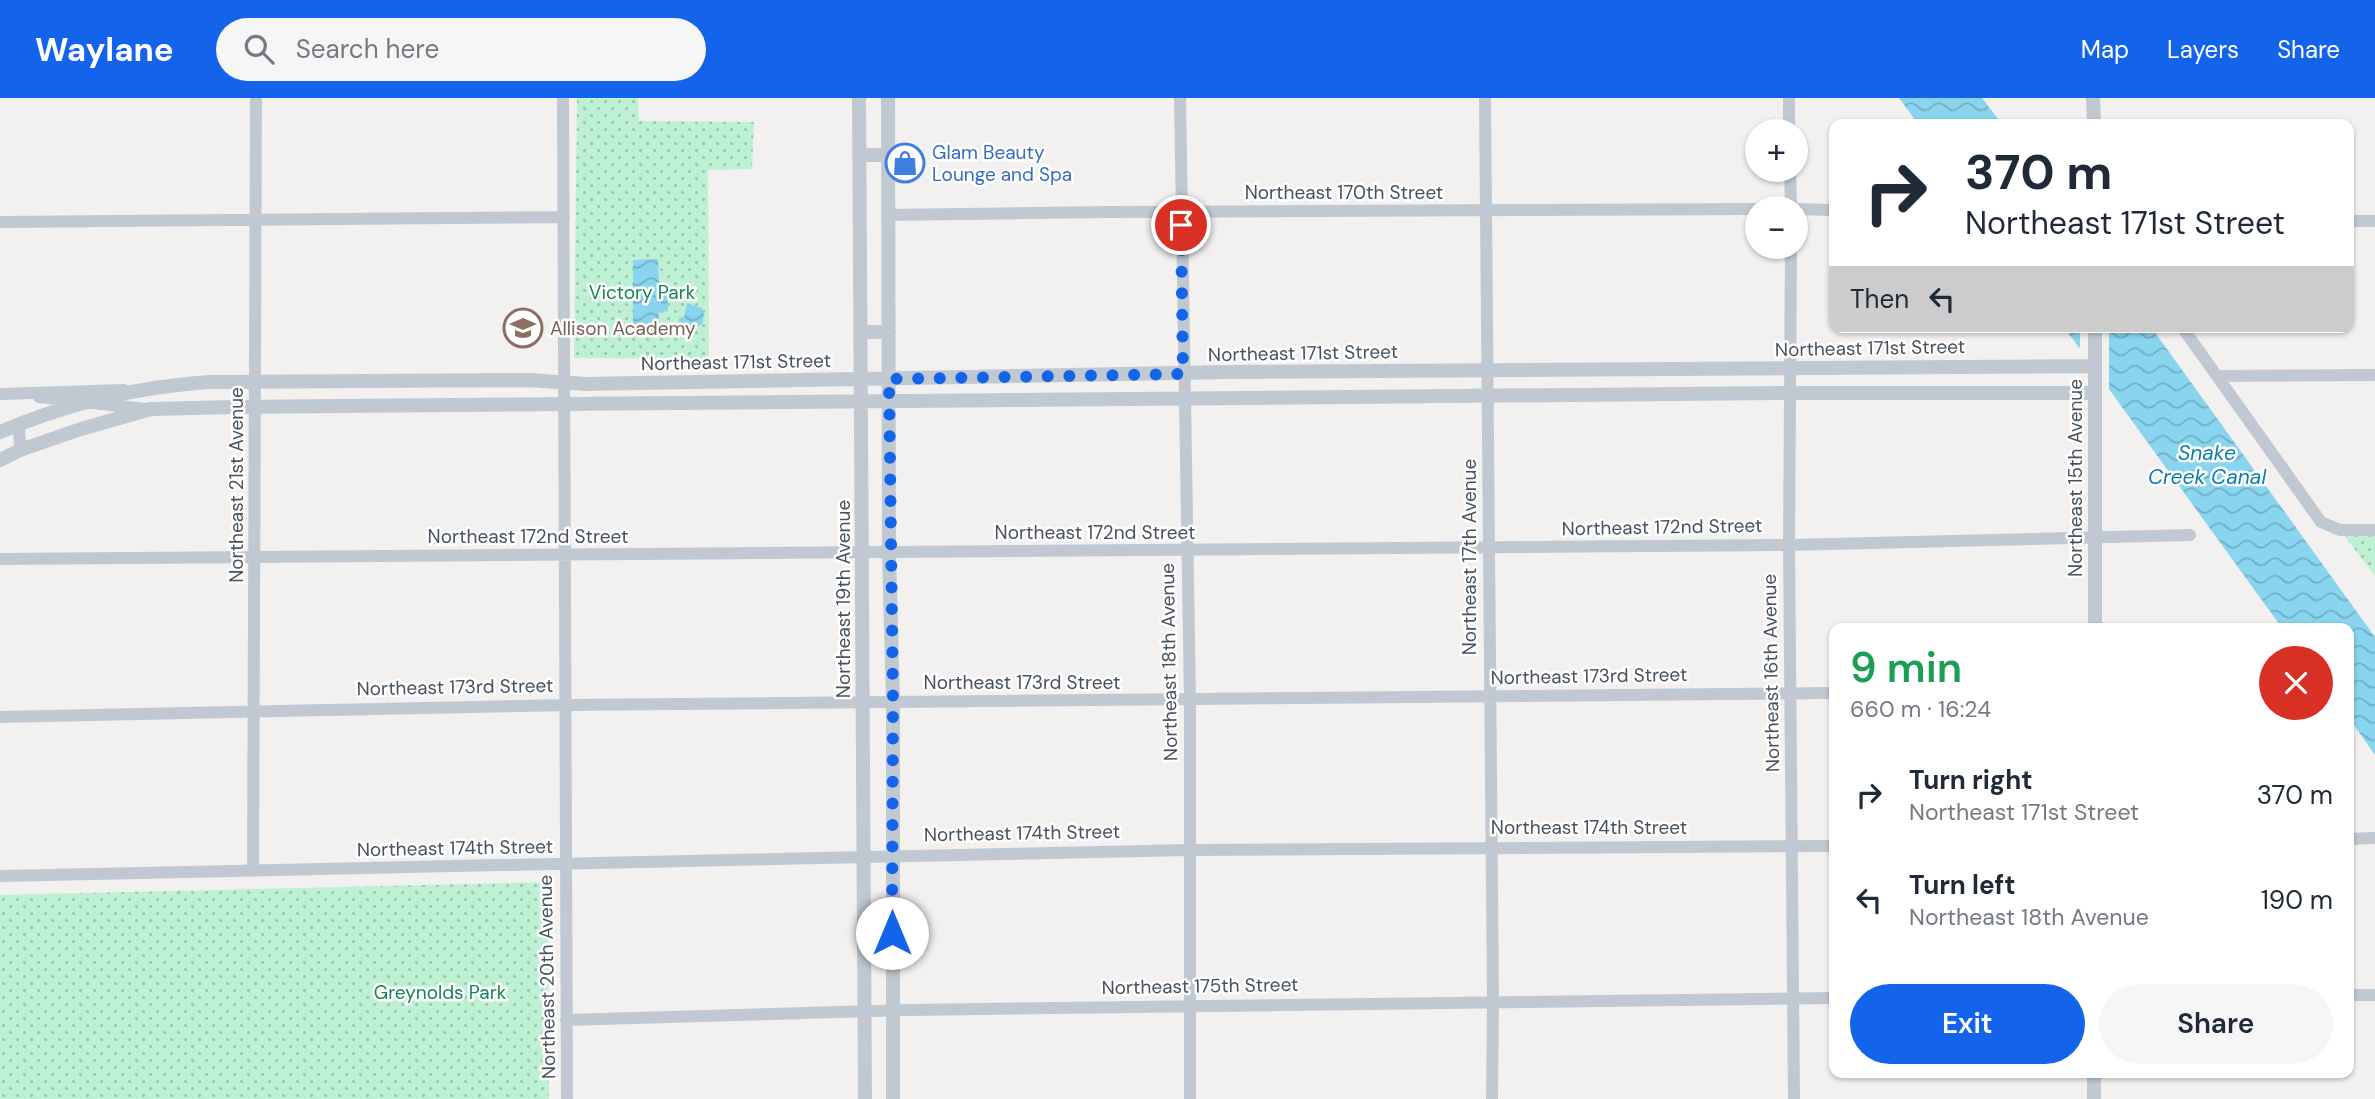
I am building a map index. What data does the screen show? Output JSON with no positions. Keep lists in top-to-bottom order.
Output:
{
  "streets": {
    "street": [
      "Northeast 170th Street",
      "Northeast 171st Street",
      "Northeast 15th Avenue",
      "Northeast 21st Avenue",
      "Northeast 172nd Street",
      "Northeast 17th Avenue",
      "Northeast 19th Avenue",
      "Northeast 18th Avenue",
      "Northeast 16th Avenue",
      "Northeast 173rd Street",
      "Northeast 174th Street",
      "Northeast 20th Avenue",
      "Northeast 175th Street"
    ]
  },
  "crossings": [
    ["Northeast 170th Street", "Northeast 17th Avenue"],
    ["Northeast 170th Street", "Northeast 18th Avenue"],
    ["Northeast 171st Street", "Northeast 15th Avenue"],
    ["Northeast 171st Street", "Northeast 21st Avenue"],
    ["Northeast 171st Street", "Northeast 17th Avenue"],
    ["Northeast 171st Street", "Northeast 19th Avenue"],
    ["Northeast 171st Street", "Northeast 18th Avenue"],
    ["Northeast 171st Street", "Northeast 16th Avenue"],
    ["Northeast 171st Street", "Northeast 20th Avenue"],
    ["Northeast 15th Avenue", "Northeast 172nd Street"],
    ["Northeast 21st Avenue", "Northeast 172nd Street"],
    ["Northeast 21st Avenue", "Northeast 173rd Street"],
    ["Northeast 21st Avenue", "Northeast 174th Street"],
    ["Northeast 172nd Street", "Northeast 17th Avenue"],
    ["Northeast 172nd Street", "Northeast 19th Avenue"],
    ["Northeast 172nd Street", "Northeast 18th Avenue"],
    ["Northeast 172nd Street", "Northeast 16th Avenue"],
    ["Northeast 172nd Street", "Northeast 20th Avenue"],
    ["Northeast 17th Avenue", "Northeast 173rd Street"],
    ["Northeast 17th Avenue", "Northeast 174th Street"],
    ["Northeast 17th Avenue", "Northeast 175th Street"],
    ["Northeast 19th Avenue", "Northeast 173rd Street"],
    ["Northeast 19th Avenue", "Northeast 174th Street"],
    ["Northeast 19th Avenue", "Northeast 175th Street"],
    ["Northeast 18th Avenue", "Northeast 173rd Street"],
    ["Northeast 18th Avenue", "Northeast 174th Street"],
    ["Northeast 18th Avenue", "Northeast 175th Street"],
    ["Northeast 16th Avenue", "Northeast 173rd Street"],
    ["Northeast 16th Avenue", "Northeast 174th Street"],
    ["Northeast 16th Avenue", "Northeast 175th Street"],
    ["Northeast 173rd Street", "Northeast 20th Avenue"],
    ["Northeast 174th Street", "Northeast 20th Avenue"],
    ["Northeast 20th Avenue", "Northeast 175th Street"]
  ],
  "water": ["Snake Creek Canal"],
  "parks": ["Victory Park", "Greynolds Park"],
  "places": {
    "shop": ["Glam Beauty Lounge and Spa"],
    "school or university": ["Allison Academy"]
  },
  "page": {
    "header": "Waylane",
    "search": "Search here",
    "nav": ["Map", "Layers", "Share"],
    "map_buttons": ["+", "−"],
    "turn": ["370 m", "Northeast 171st Street"],
    "then": "Then",
    "heading": ["9 min", "660 m · 16:24"],
    "list": [
      {
        "name": "Turn right",
        "note": "Northeast 171st Street",
        "value": "370 m"
      },
      {
        "name": "Turn left",
        "note": "Northeast 18th Avenue",
        "value": "190 m"
      }
    ],
    "buttons": ["Exit", "Share"]
  }
}
